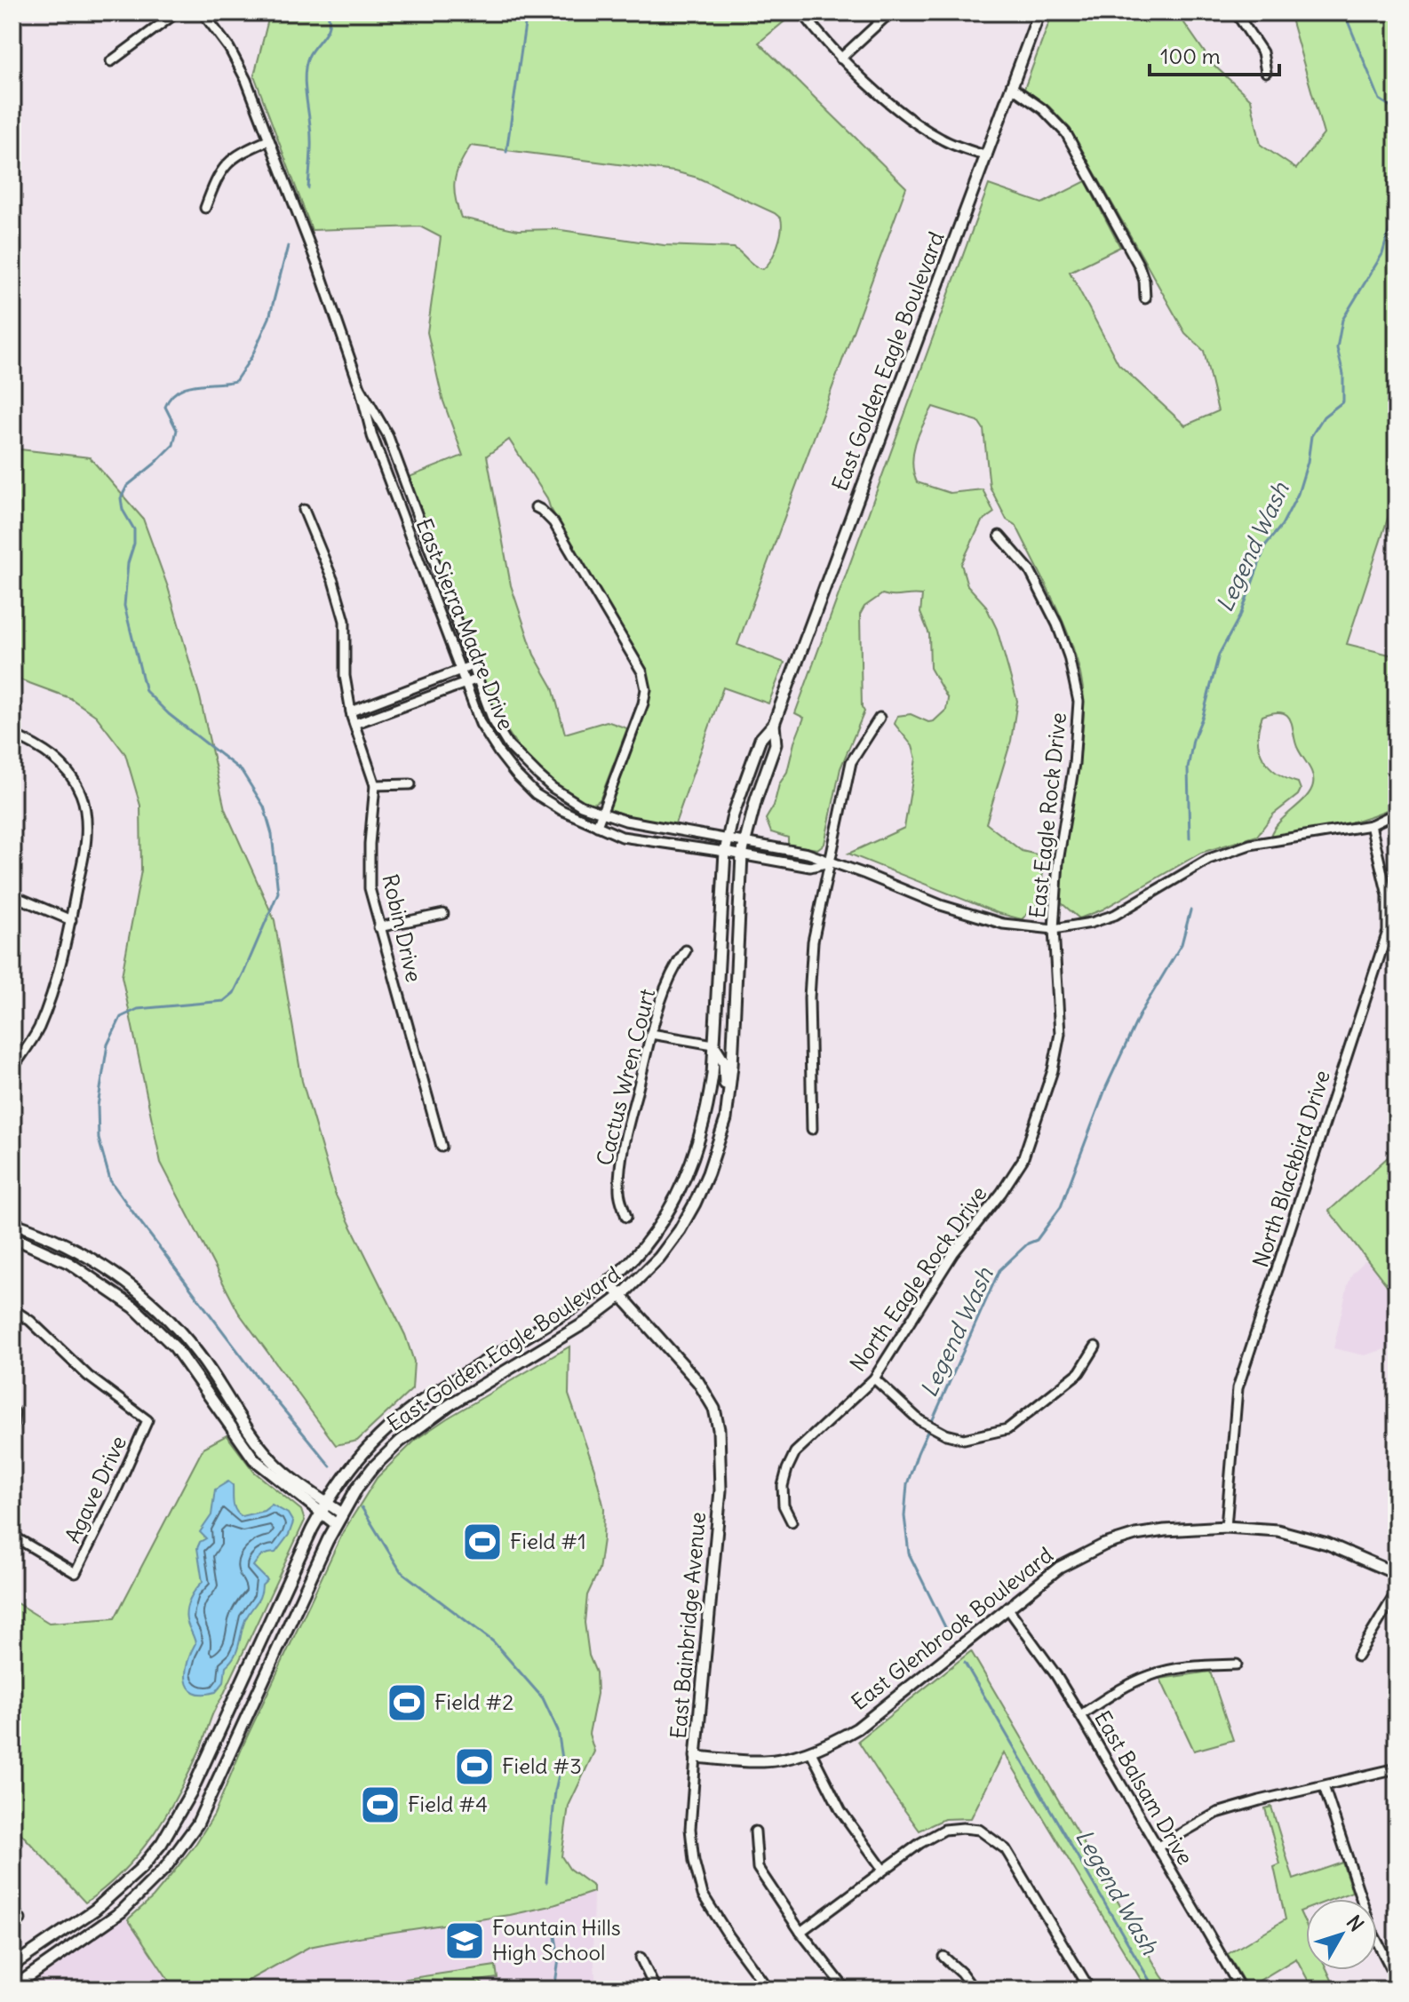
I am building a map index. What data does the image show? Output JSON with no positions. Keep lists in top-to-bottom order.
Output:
{
  "streets": {
    "street": [
      "East Golden Eagle Boulevard",
      "East Sierra Madre Drive",
      "East Eagle Rock Drive",
      "Robin Drive",
      "Cactus Wren Court",
      "North Blackbird Drive",
      "North Eagle Rock Drive",
      "Agave Drive",
      "East Bainbridge Avenue",
      "East Glenbrook Boulevard",
      "East Balsam Drive"
    ]
  },
  "crossings": [
    ["East Golden Eagle Boulevard", "East Sierra Madre Drive"],
    ["East Golden Eagle Boulevard", "East Bainbridge Avenue"],
    ["East Sierra Madre Drive", "East Eagle Rock Drive"],
    ["East Sierra Madre Drive", "North Blackbird Drive"],
    ["East Eagle Rock Drive", "North Eagle Rock Drive"],
    ["North Blackbird Drive", "East Glenbrook Boulevard"],
    ["East Bainbridge Avenue", "East Glenbrook Boulevard"],
    ["East Glenbrook Boulevard", "East Balsam Drive"]
  ],
  "water": ["Legend Wash"],
  "places": {
    "sports": [
      "Field #1",
      "Field #2",
      "Field #3",
      "Field #4"
    ],
    "school or university": ["Fountain Hills High School"]
  },
  "scale_bar": "100 m",
  "north": "top right"
}
